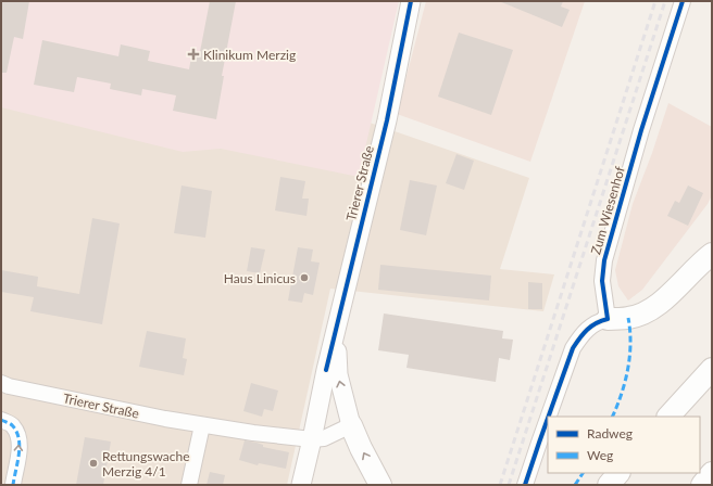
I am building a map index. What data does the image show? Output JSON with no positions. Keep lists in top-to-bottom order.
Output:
{
  "streets": {
    "street": ["Trierer Straße", "Zum Wiesenhof"]
  },
  "places": {
    "health": ["Klinikum Merzig"],
    "other": ["Haus Linicus", "Rettungswache Merzig 4/1"]
  },
  "legend": ["Radweg", "Weg"]
}
